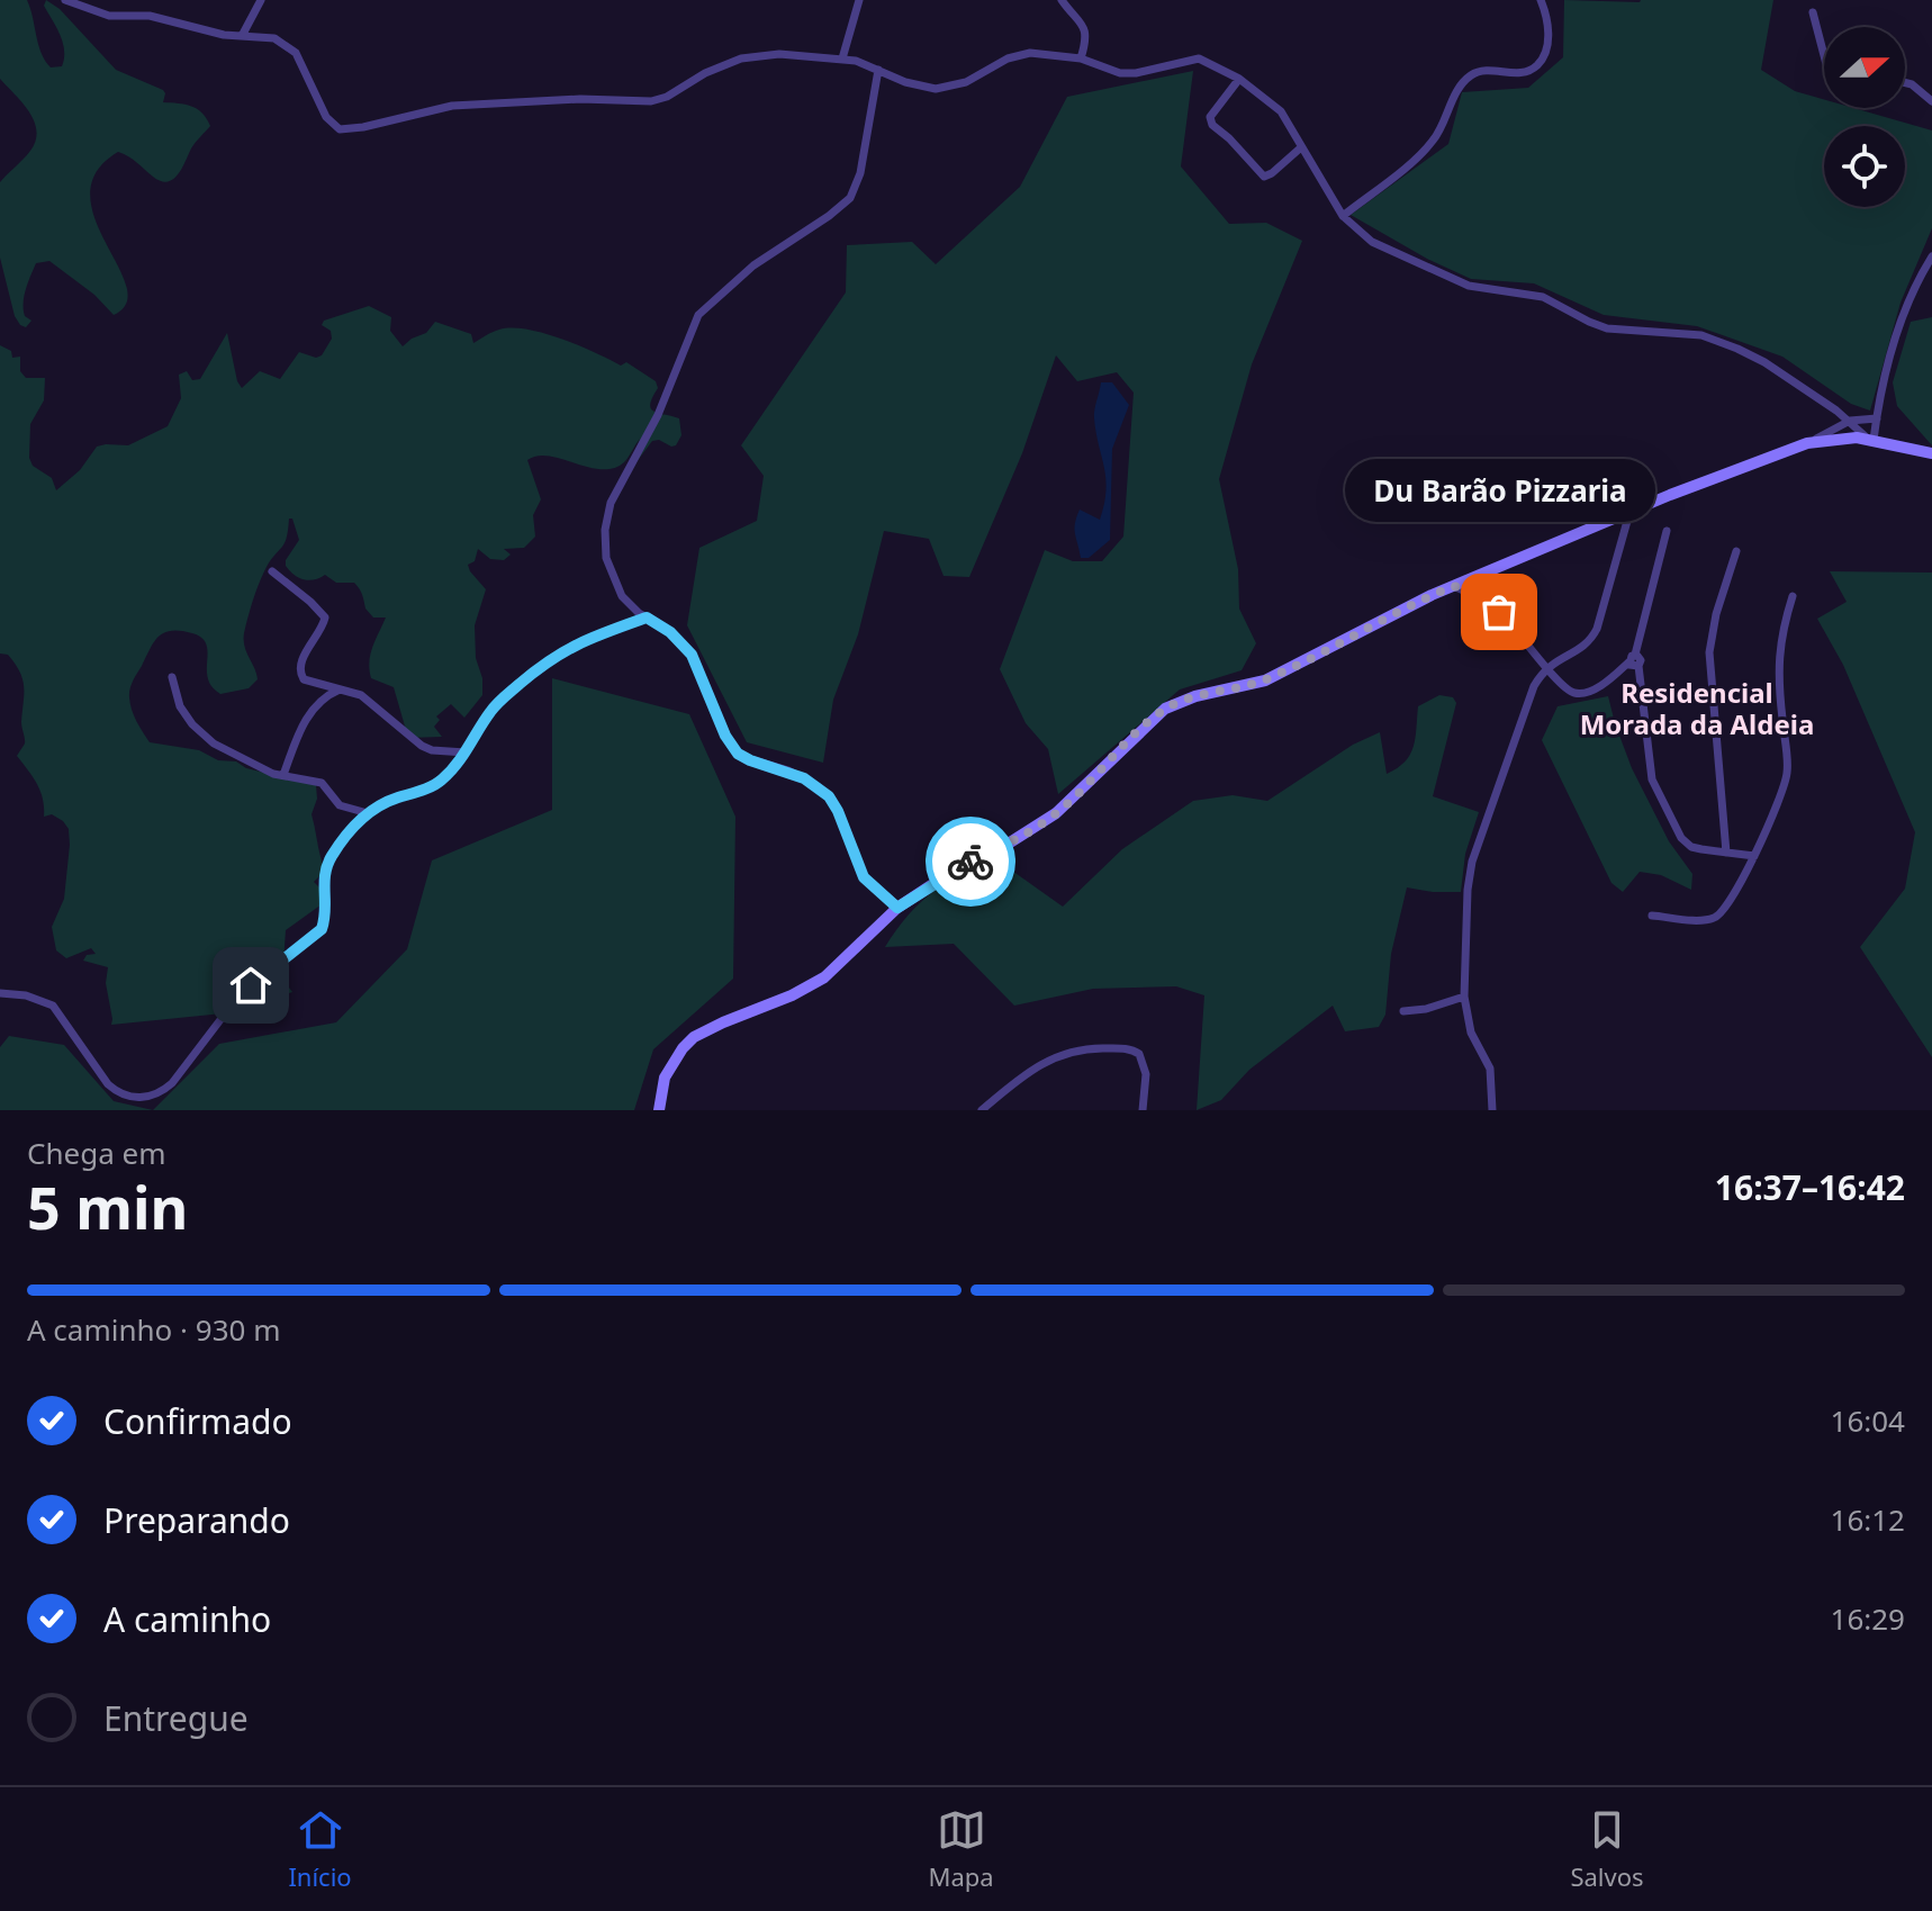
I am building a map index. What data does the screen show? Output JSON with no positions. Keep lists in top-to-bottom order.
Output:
{
  "districts": ["Residencial Morada da Aldeia"],
  "places": ["Du Barão Pizzaria"],
  "north": "right",
  "page": {
    "bubble": "Du Barão Pizzaria",
    "heading": ["5 min", "Chega em", "16:37–16:42"],
    "bar": "A caminho · 930 m",
    "list": [
      ["Confirmado", "16:04"],
      ["Preparando", "16:12"],
      ["A caminho", "16:29"],
      "Entregue"
    ],
    "tabs": ["Início", "Mapa", "Salvos"]
  }
}
